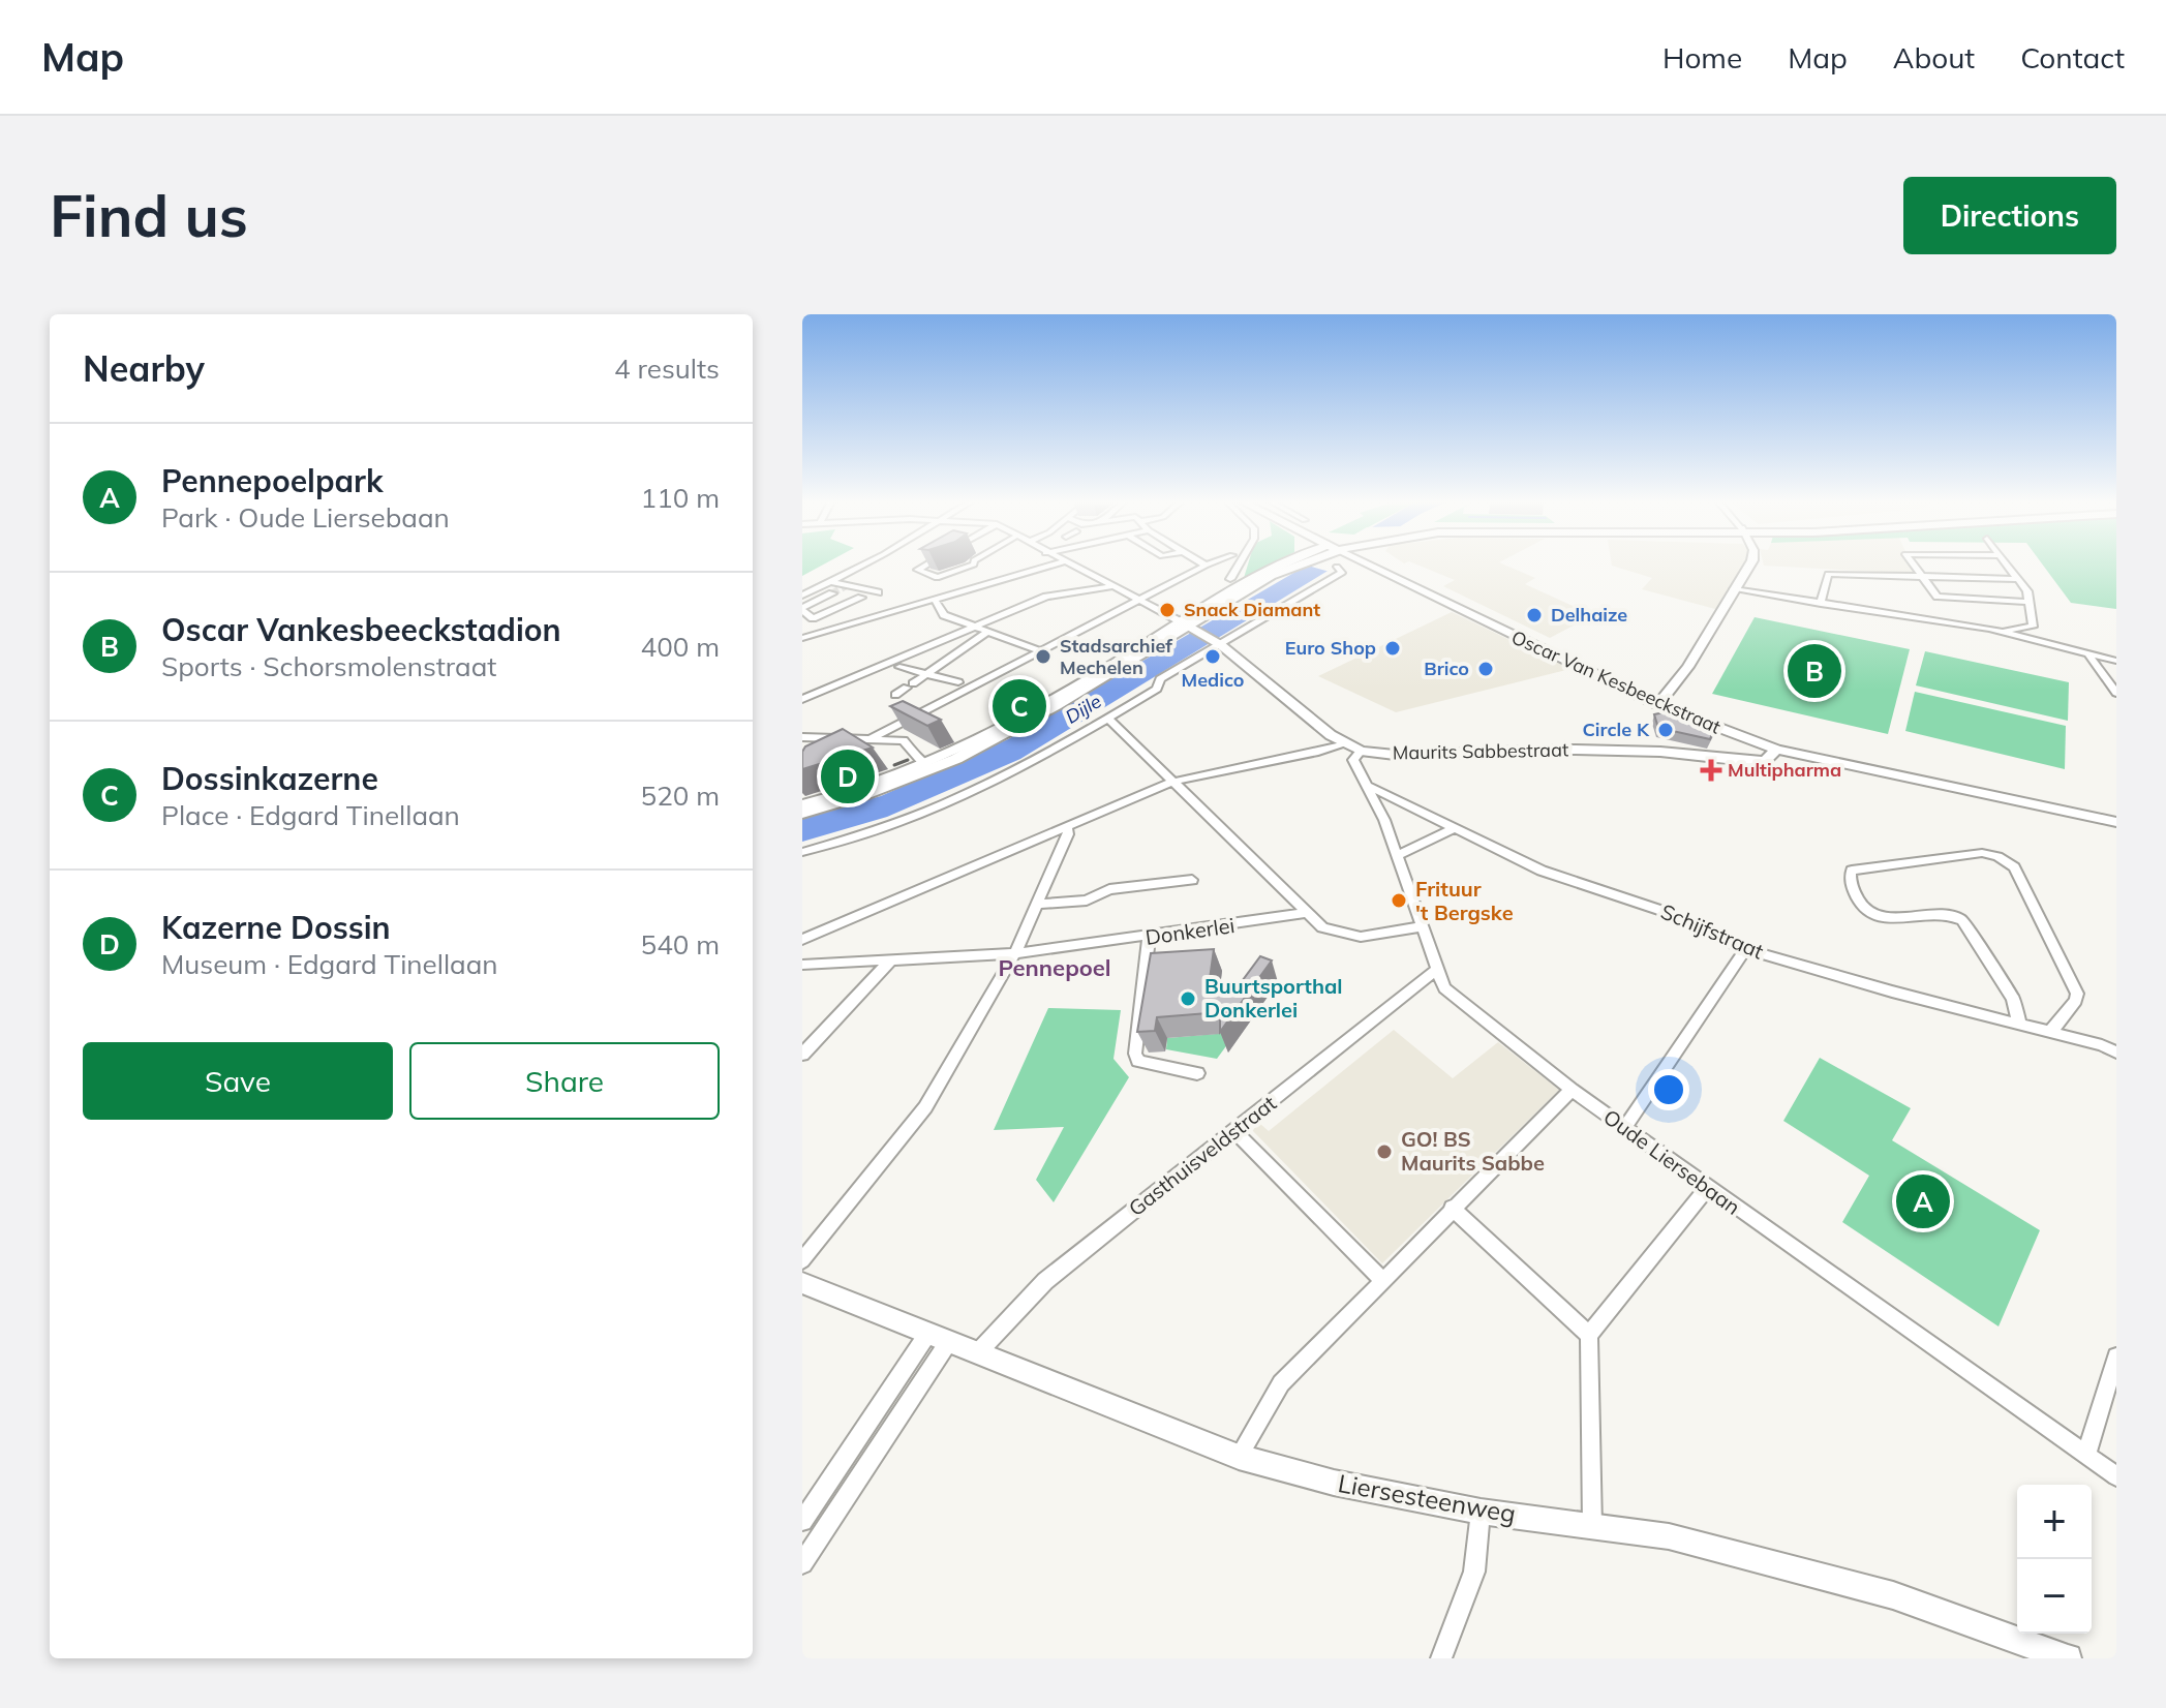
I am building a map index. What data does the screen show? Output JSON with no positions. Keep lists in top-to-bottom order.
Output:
{
  "streets": {
    "main road": ["Oscar Van Kesbeeckstraat", "Maurits Sabbestraat", "Liersesteenweg"],
    "street": [
      "Donkerlei",
      "Schijfstraat",
      "Gasthuisveldstraat",
      "Oude Liersebaan"
    ]
  },
  "crossings": [
    ["Oscar Van Kesbeeckstraat", "Maurits Sabbestraat"],
    ["Maurits Sabbestraat", "Oude Liersebaan"],
    ["Schijfstraat", "Oude Liersebaan"],
    ["Gasthuisveldstraat", "Oude Liersebaan"],
    ["Gasthuisveldstraat", "Liersesteenweg"]
  ],
  "districts": ["Pennepoel"],
  "water": ["Dijle"],
  "places": {
    "other": [
      "Snack Diamant",
      "Delhaize",
      "Euro Shop",
      "Stadsarchief Mechelen",
      "Medico",
      "Brico",
      "Circle K",
      "Frituur 't Bergske",
      "Buurtsporthal Donkerlei",
      "GO! BS Maurits Sabbe"
    ],
    "health": ["Multipharma"]
  },
  "page": {
    "header": "Map",
    "nav": [
      "Home",
      "Map",
      "About",
      "Contact"
    ],
    "buttons": [
      "Directions",
      ["Save", "Share"]
    ],
    "title": "Find us",
    "heading": ["Nearby", "4 results"],
    "list": [
      {
        "mark": "A",
        "name": "Pennepoelpark",
        "note": "Park · Oude Liersebaan",
        "value": "110 m"
      },
      {
        "mark": "B",
        "name": "Oscar Vankesbeeckstadion",
        "note": "Sports · Schorsmolenstraat",
        "value": "400 m"
      },
      {
        "mark": "C",
        "name": "Dossinkazerne",
        "note": "Place · Edgard Tinellaan",
        "value": "520 m"
      },
      {
        "mark": "D",
        "name": "Kazerne Dossin",
        "note": "Museum · Edgard Tinellaan",
        "value": "540 m"
      }
    ],
    "pins": [
      "B",
      "C",
      "D",
      "A"
    ],
    "map_buttons": ["+", "−"]
  }
}
